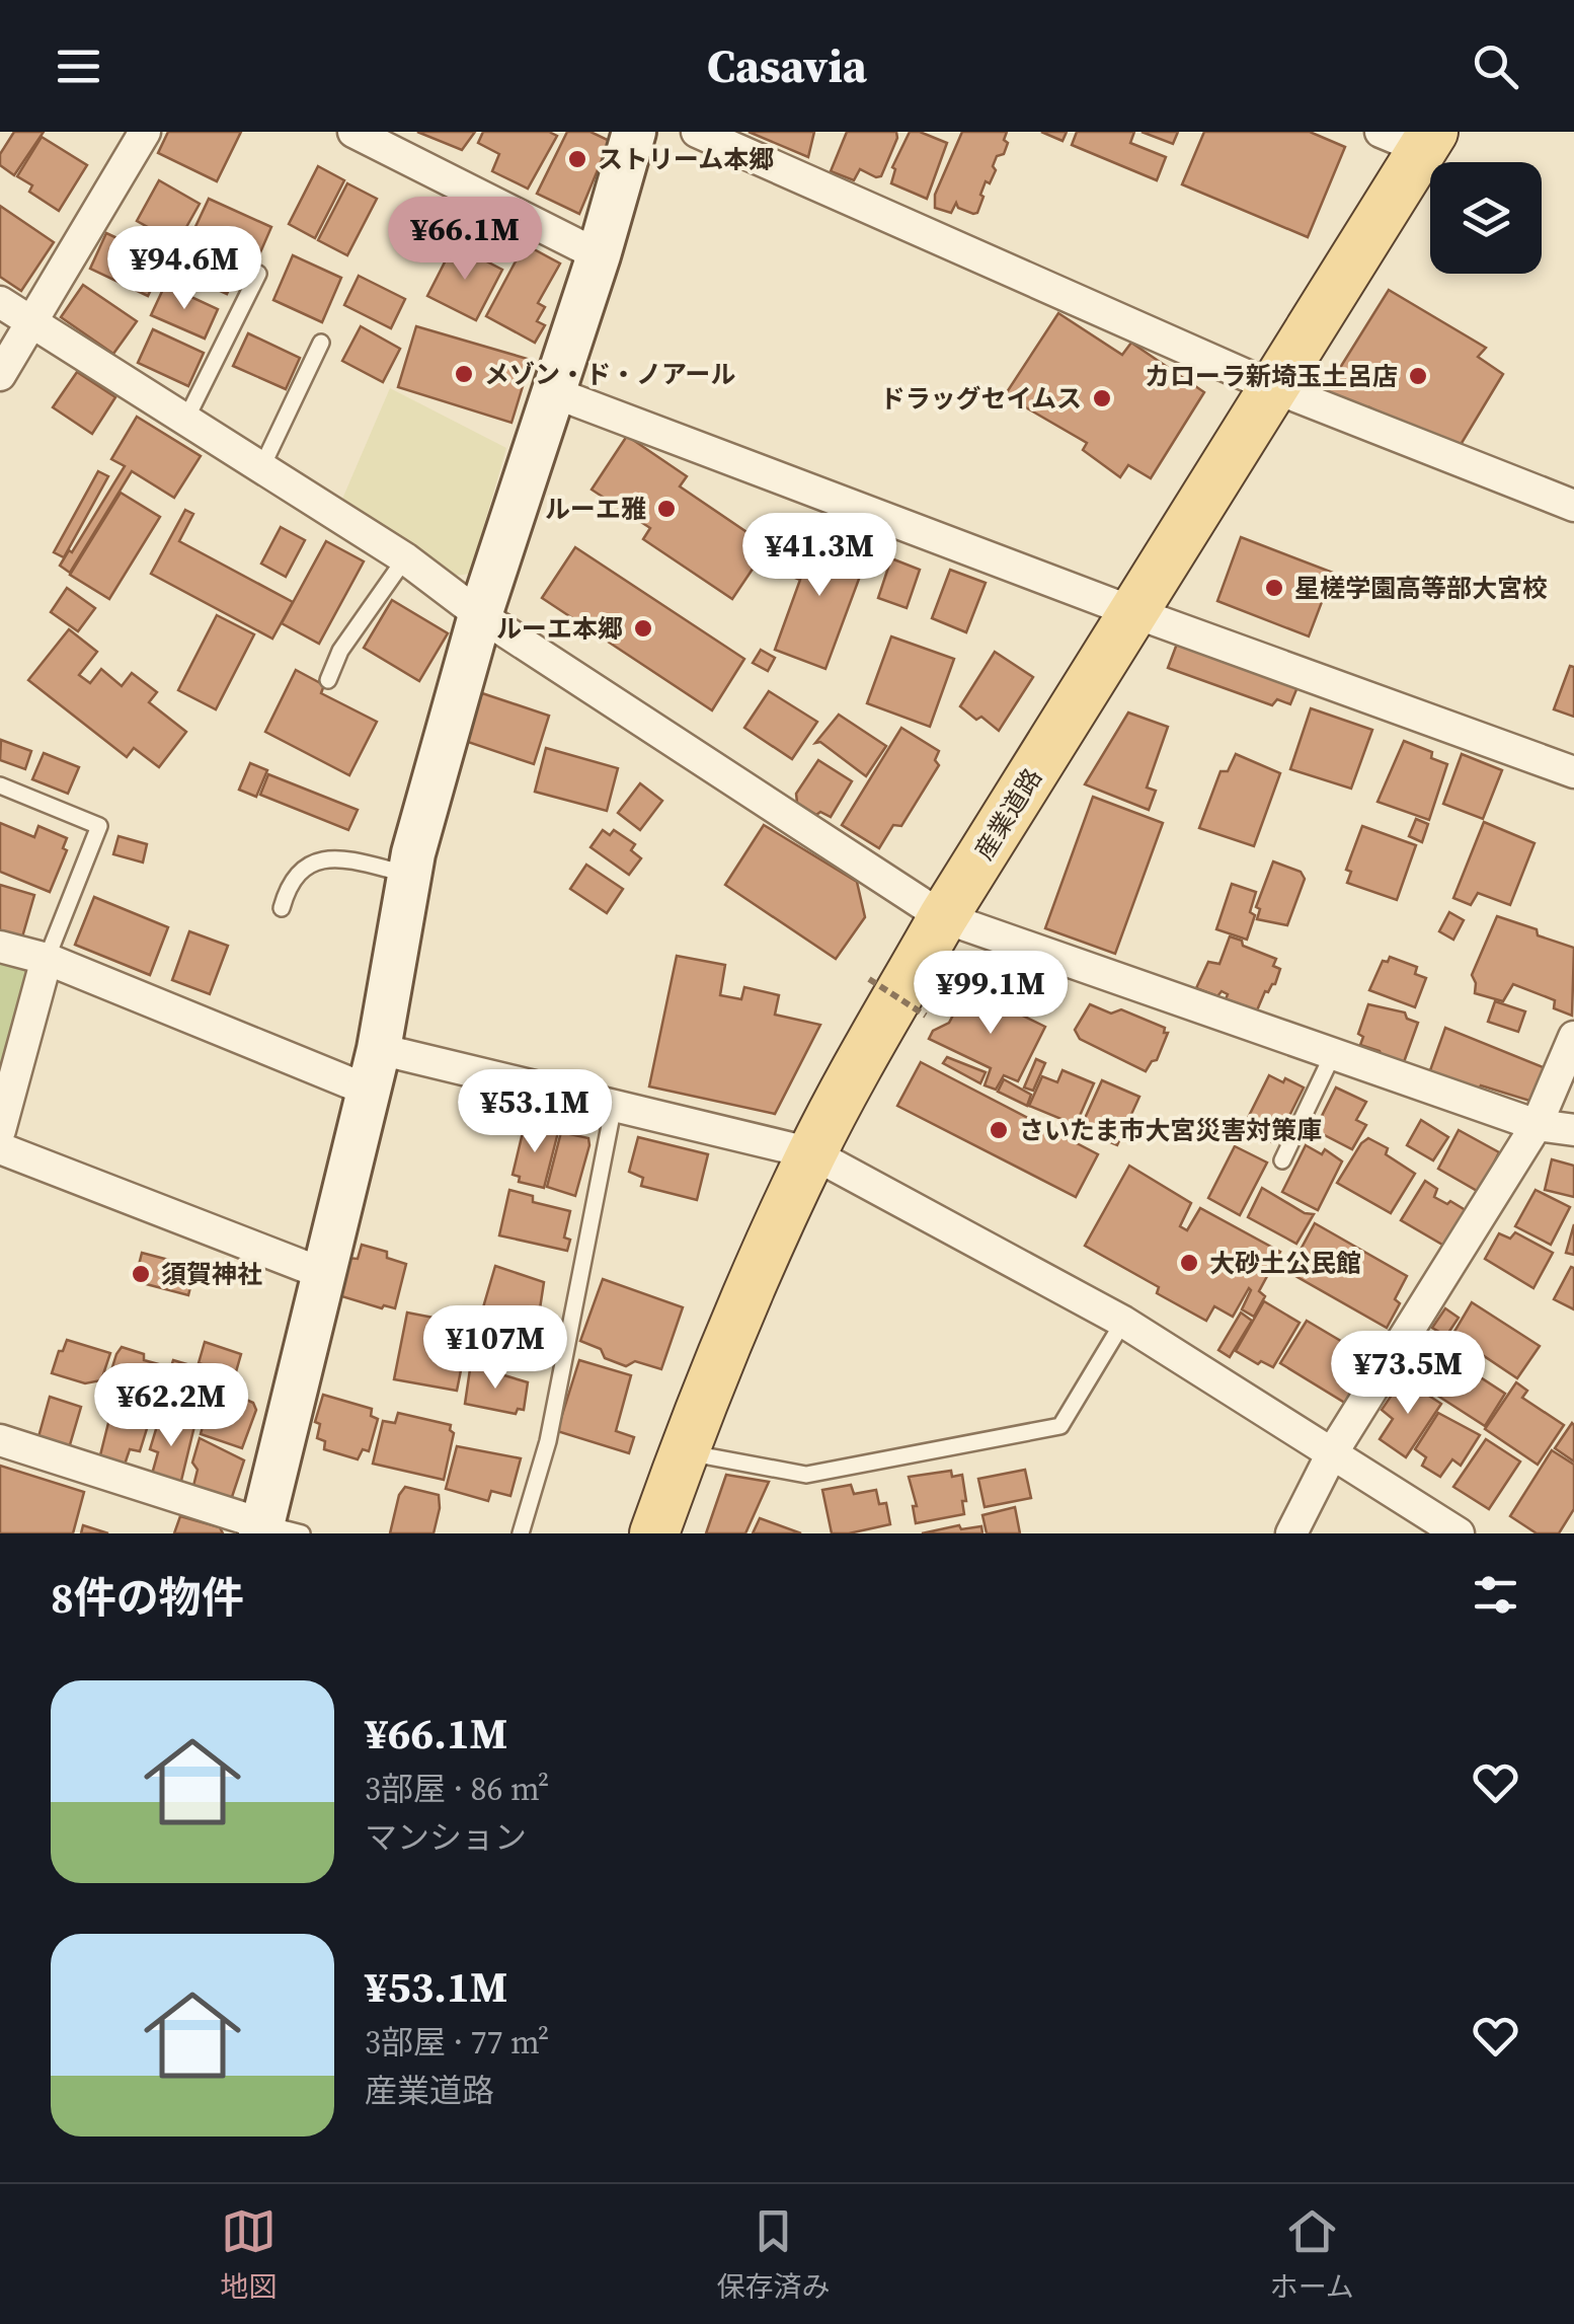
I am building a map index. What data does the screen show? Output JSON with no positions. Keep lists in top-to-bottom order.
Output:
{
  "streets": {
    "main road": ["産業道路"]
  },
  "places": [
    "ストリーム本郷",
    "メゾン・ド・ノアール",
    "カローラ新埼玉土呂店",
    "ドラッグセイムス",
    "ルーエ雅",
    "星槎学園高等部大宮校",
    "ルーエ本郷",
    "さいたま市大宮災害対策庫",
    "大砂土公民館",
    "須賀神社"
  ],
  "page": {
    "header": "Casavia",
    "price": [
      "¥66.1M",
      "¥94.6M",
      "¥41.3M",
      "¥99.1M",
      "¥53.1M",
      "¥107M",
      "¥73.5M",
      "¥62.2M"
    ],
    "heading": "8件の物件",
    "list": [
      {
        "name": "¥66.1M",
        "note": "3部屋 · 86 m² · マンション"
      },
      {
        "name": "¥53.1M",
        "note": "3部屋 · 77 m² · 産業道路"
      }
    ],
    "tabs": ["地図", "保存済み", "ホーム"]
  }
}
